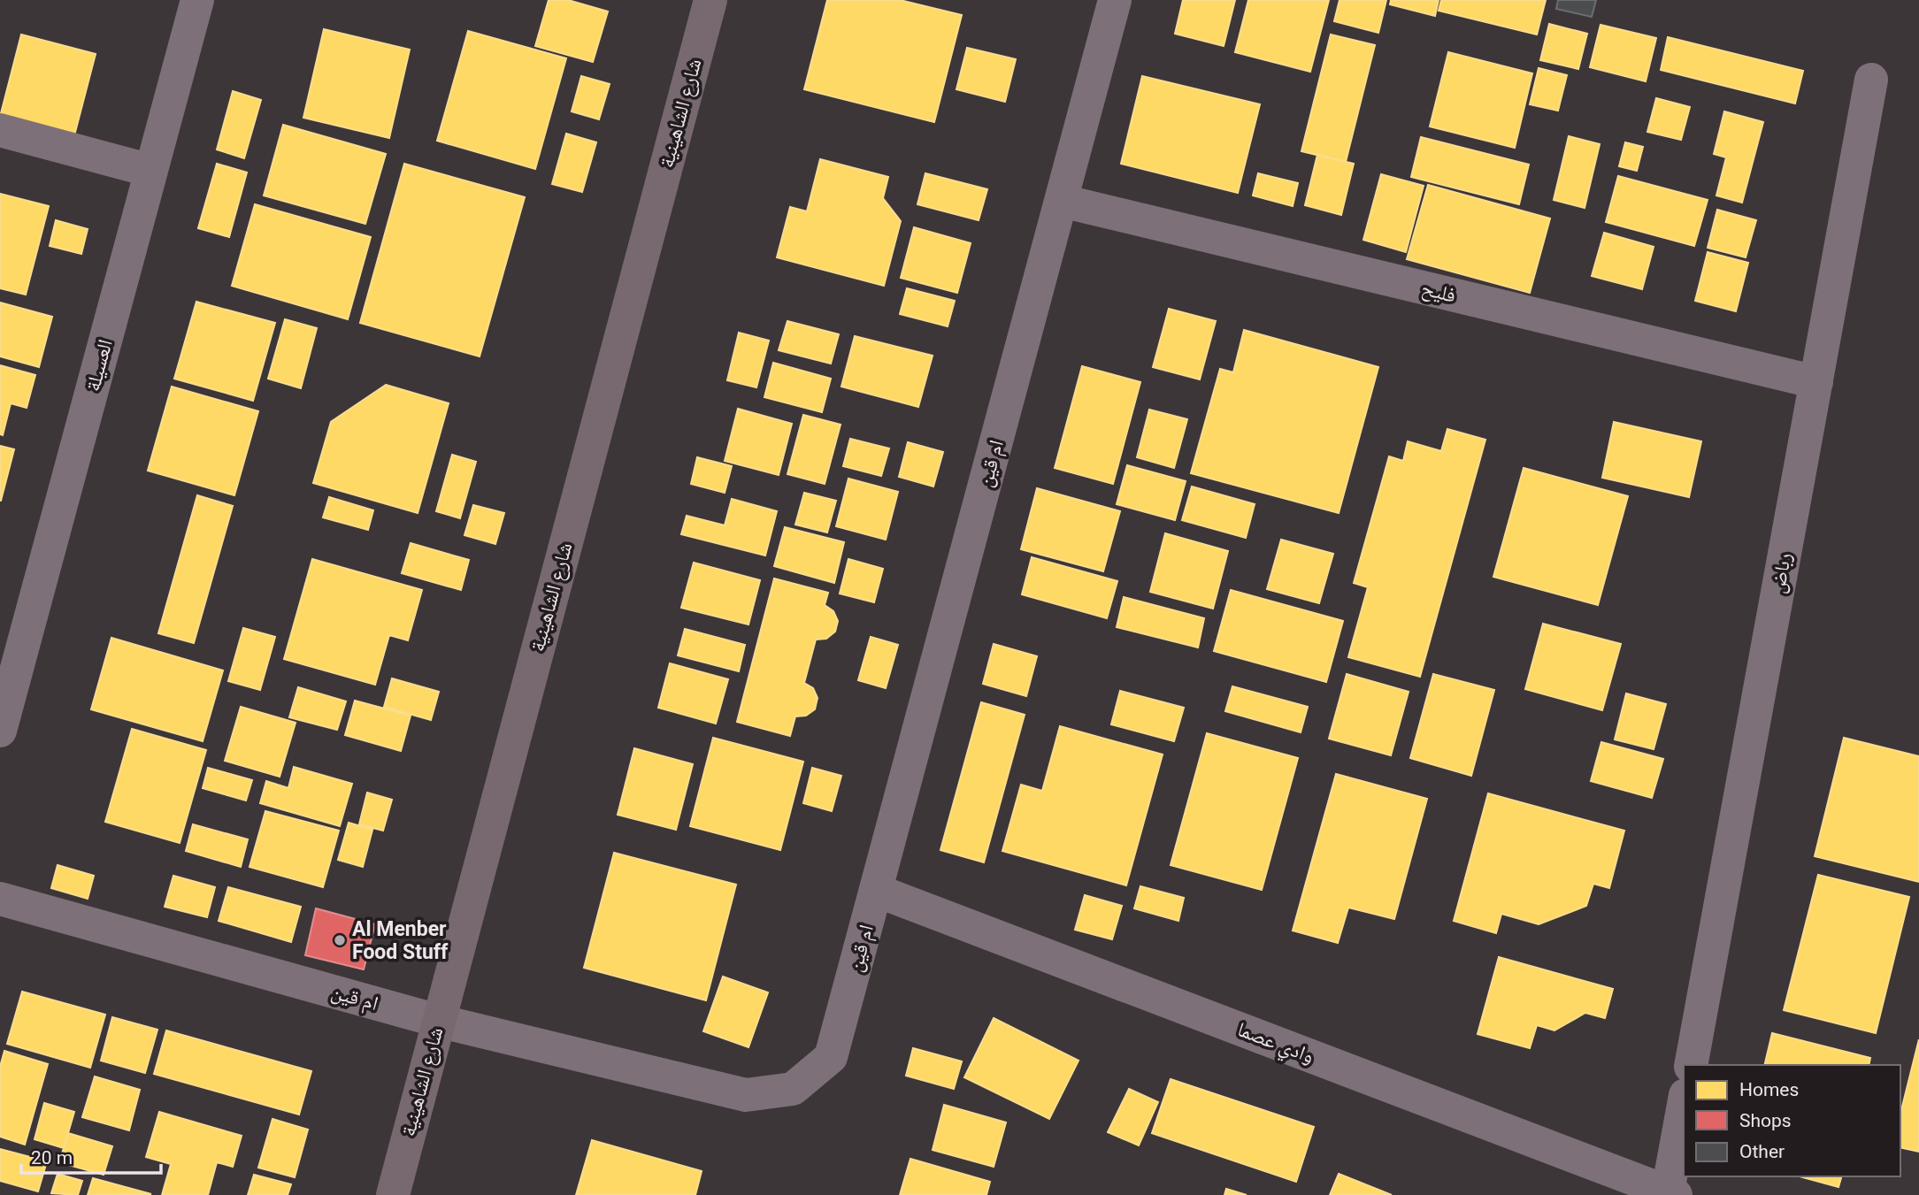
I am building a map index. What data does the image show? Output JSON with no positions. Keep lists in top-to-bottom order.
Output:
{
  "streets": {
    "street": [
      "شارع الشاهينية",
      "فليح",
      "العسيلة",
      "ام قين",
      "رباض",
      "وادي عصما"
    ]
  },
  "crossings": [
    ["شارع الشاهينية", "ام قين"],
    ["فليح", "ام قين"],
    ["فليح", "رباض"],
    ["ام قين", "وادي عصما"]
  ],
  "places": ["Al Menber Food Stuff"],
  "legend": ["Homes", "Shops", "Other"],
  "scale_bar": "20 m"
}
